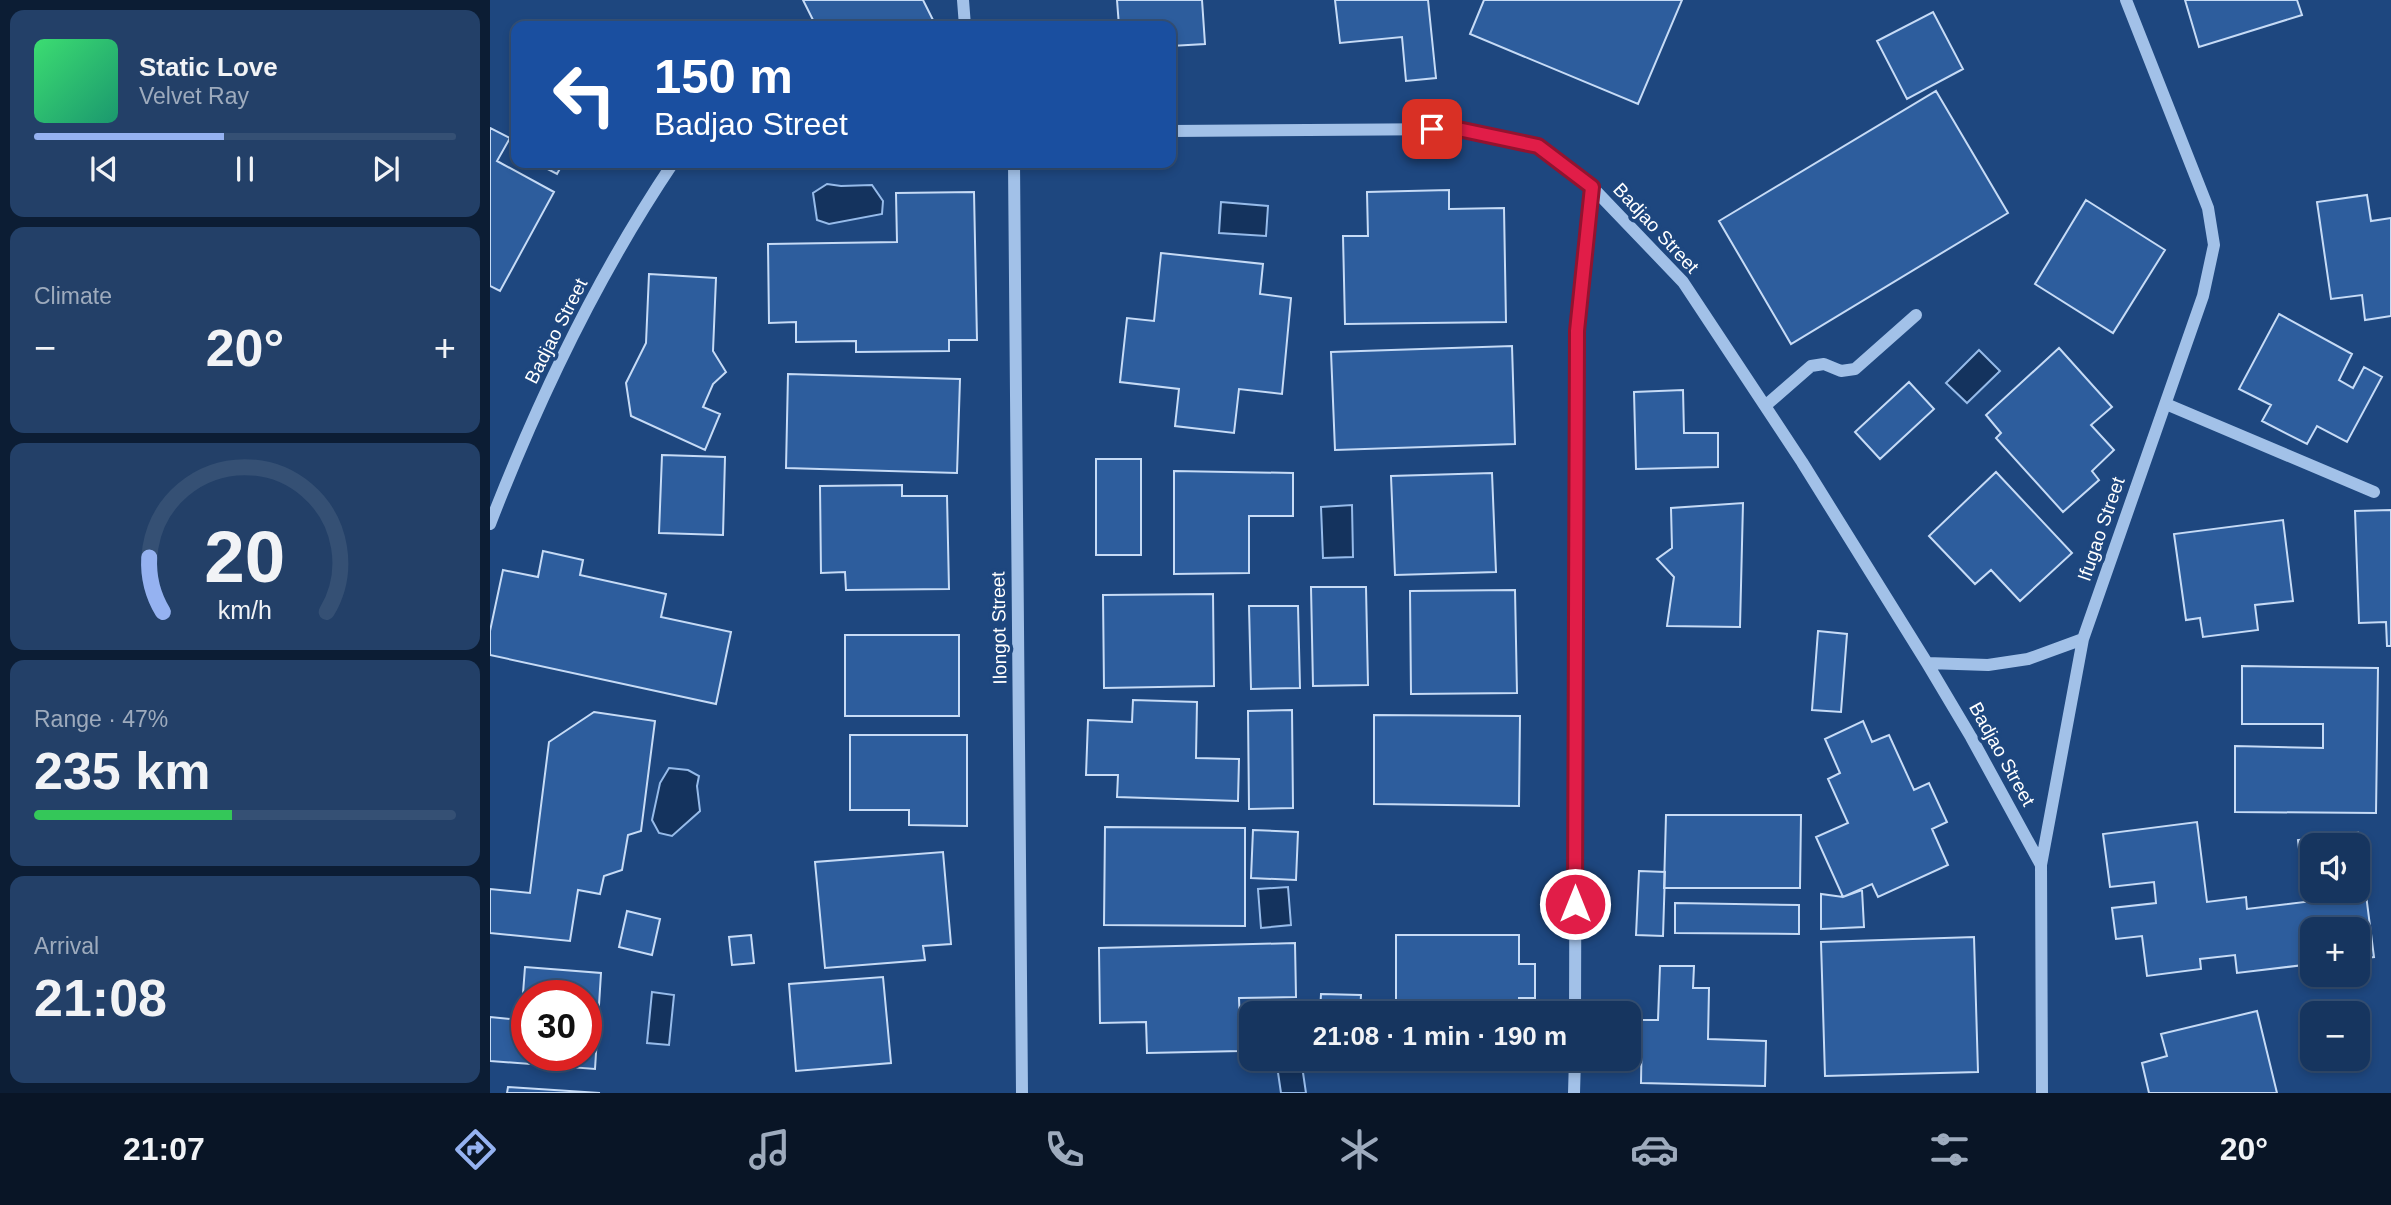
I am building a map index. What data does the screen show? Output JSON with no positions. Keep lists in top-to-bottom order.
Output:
{
  "streets": {
    "street": ["Badjao Street", "Ifugao Street", "Ilongot Street"]
  },
  "crossings": [
    ["Badjao Street", "Ifugao Street"]
  ],
  "page": {
    "turn": ["150 m", "Badjao Street"],
    "song": ["Static Love", "Velvet Ray"],
    "tile": [
      "Climate",
      ["Range · 47%", "235 km"],
      ["Arrival", "21:08"]
    ],
    "heat": ["−", "20°", "+"],
    "map_buttons": ["+", "−"],
    "limit": "30",
    "trip": "21:08 · 1 min · 190 m",
    "tabs": ["21:07", "20°"],
    "gauge": ["20", "km/h"]
  }
}
